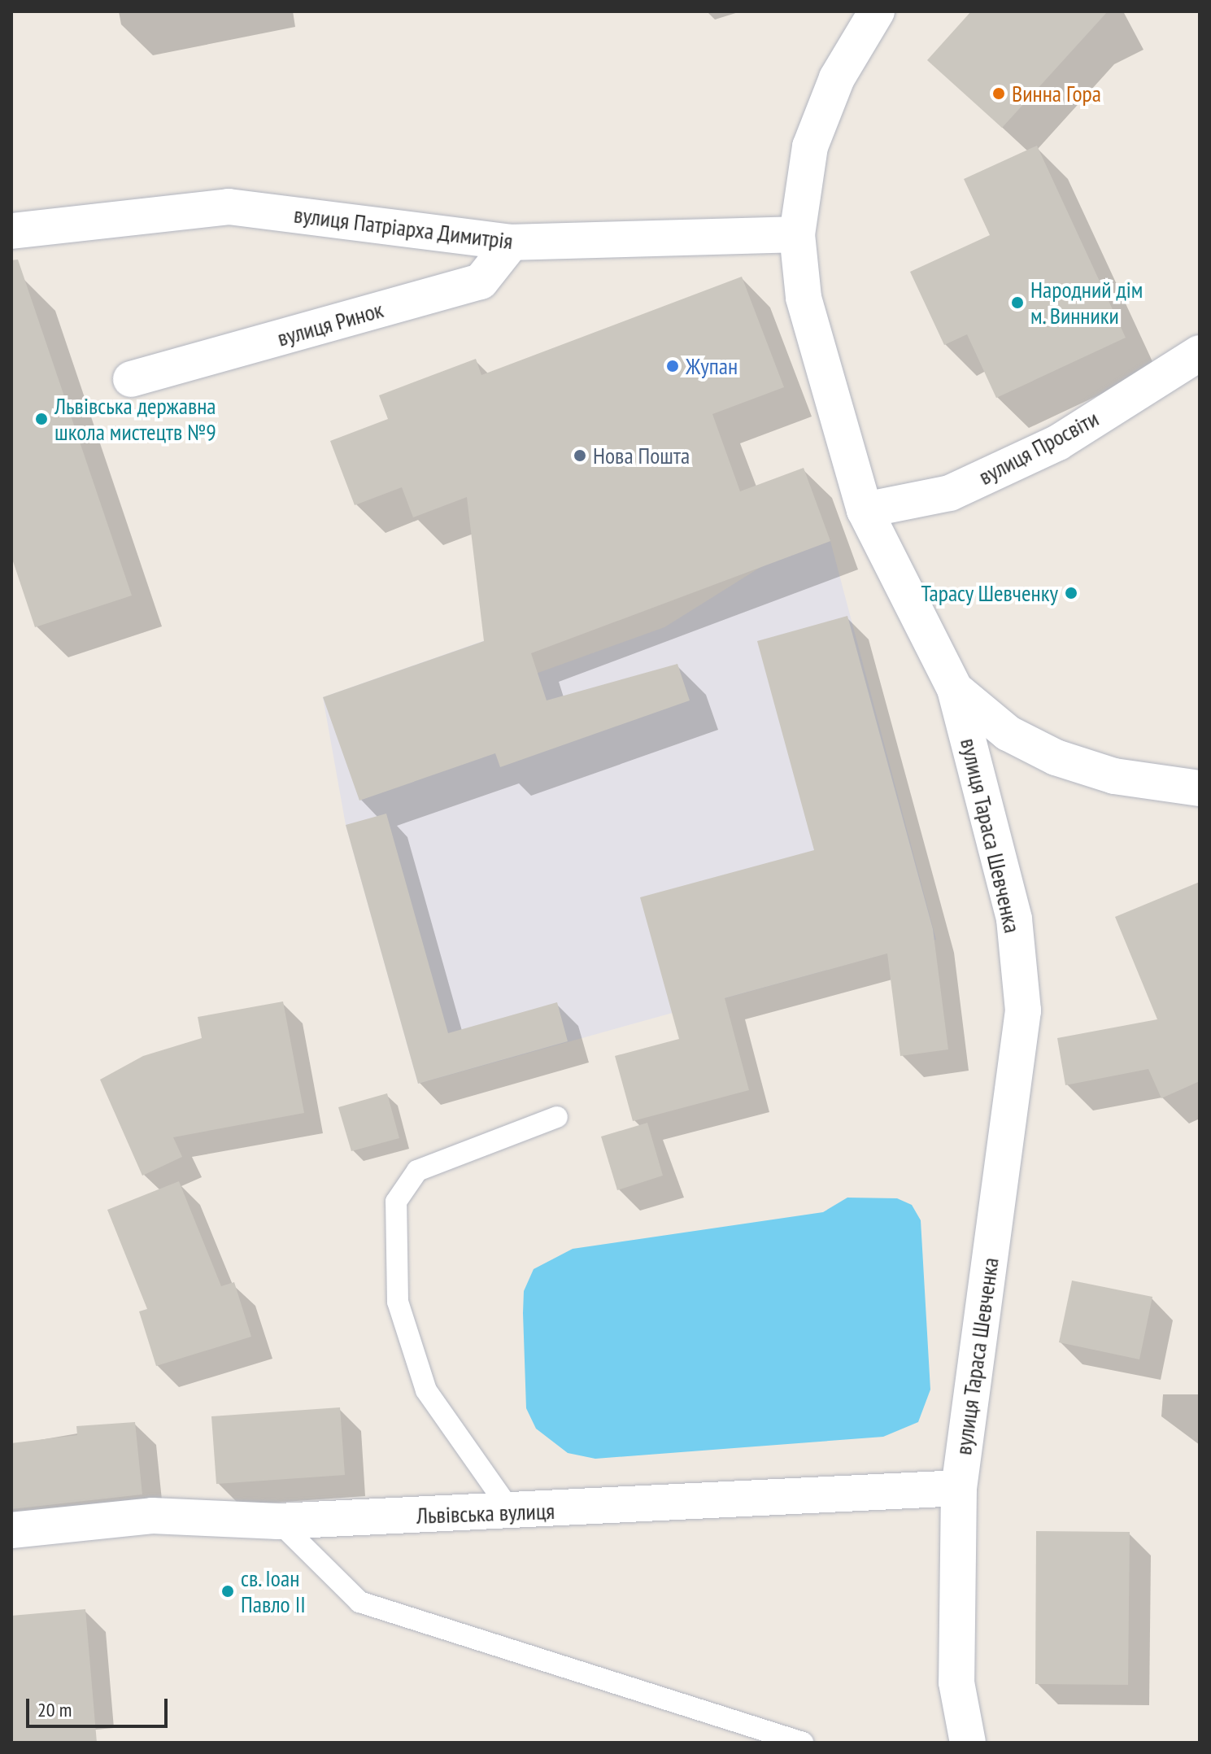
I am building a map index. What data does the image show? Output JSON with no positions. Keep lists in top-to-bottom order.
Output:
{
  "streets": {
    "street": [
      "вулиця Патріарха Димитрія",
      "вулиця Ринок",
      "вулиця Просвіти",
      "вулиця Тараса Шевченка",
      "Львівська вулиця"
    ]
  },
  "crossings": [
    ["вулиця Патріарха Димитрія", "вулиця Ринок"],
    ["вулиця Патріарха Димитрія", "вулиця Тараса Шевченка"],
    ["вулиця Просвіти", "вулиця Тараса Шевченка"],
    ["вулиця Тараса Шевченка", "Львівська вулиця"]
  ],
  "places": [
    "Винна Гора",
    "Народний дім м. Винники",
    "Жупан",
    "Львівська державна школа мистецтв №9",
    "Нова Пошта",
    "Тарасу Шевченку",
    "св. Іоан Павло ІІ"
  ],
  "scale_bar": "20 m"
}
